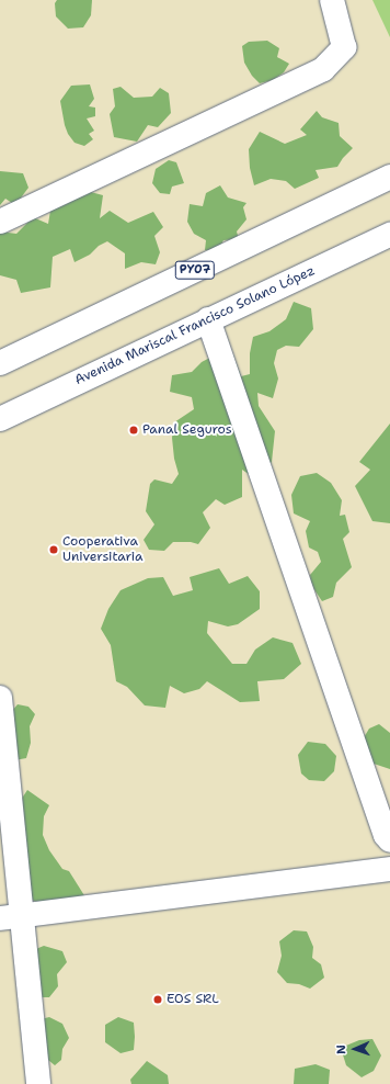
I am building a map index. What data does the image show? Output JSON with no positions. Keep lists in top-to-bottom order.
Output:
{
  "streets": {
    "street": ["PY07", "Avenida Mariscal Francisco Solano López"]
  },
  "places": ["Panal Seguros", "Cooperativa Universitaria", "EOS SRL"],
  "north": "left"
}
